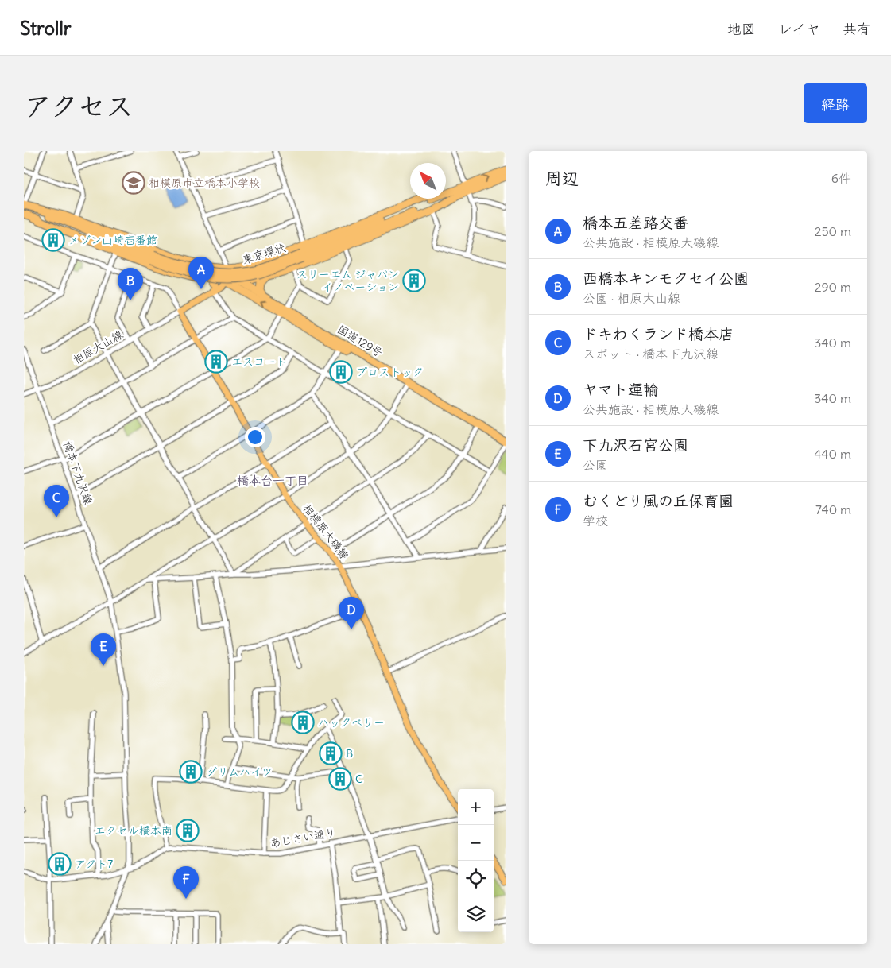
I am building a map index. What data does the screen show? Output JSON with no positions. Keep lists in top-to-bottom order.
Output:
{
  "streets": {
    "highway": ["東京環状", "国道129号"],
    "main road": ["相模原大磯線"],
    "street": ["相原大山線", "橋本下九沢線", "あじさい通り"]
  },
  "crossings": [
    ["相原大山線", "橋本下九沢線"],
    ["相原大山線", "相模原大磯線"]
  ],
  "districts": ["橋本台一丁目"],
  "places": {
    "school or university": ["相模原市立橋本小学校"],
    "building": [
      "メゾン山崎壱番館",
      "スリーエム ジャパン イノベーション",
      "エスコート",
      "プロストック",
      "ハックベリー",
      "B",
      "グリムハイツ",
      "C",
      "エクセル橋本南",
      "アクト7"
    ]
  },
  "north": "top left",
  "page": {
    "header": "Strollr",
    "nav": ["地図", "レイヤ", "共有"],
    "title": "アクセス",
    "buttons": "経路",
    "heading": ["周辺", "6件"],
    "list": [
      {
        "mark": "A",
        "name": "橋本五差路交番",
        "note": "公共施設 · 相模原大磯線",
        "value": "250 m"
      },
      {
        "mark": "B",
        "name": "西橋本キンモクセイ公園",
        "note": "公園 · 相原大山線",
        "value": "290 m"
      },
      {
        "mark": "C",
        "name": "ドキわくランド橋本店",
        "note": "スポット · 橋本下九沢線",
        "value": "340 m"
      },
      {
        "mark": "D",
        "name": "ヤマト運輸",
        "note": "公共施設 · 相模原大磯線",
        "value": "340 m"
      },
      {
        "mark": "E",
        "name": "下九沢石宮公園",
        "note": "公園",
        "value": "440 m"
      },
      {
        "mark": "F",
        "name": "むくどり風の丘保育園",
        "note": "学校",
        "value": "740 m"
      }
    ],
    "pins": [
      "A",
      "B",
      "C",
      "D",
      "E",
      "F"
    ],
    "map_buttons": ["+", "−"]
  }
}
